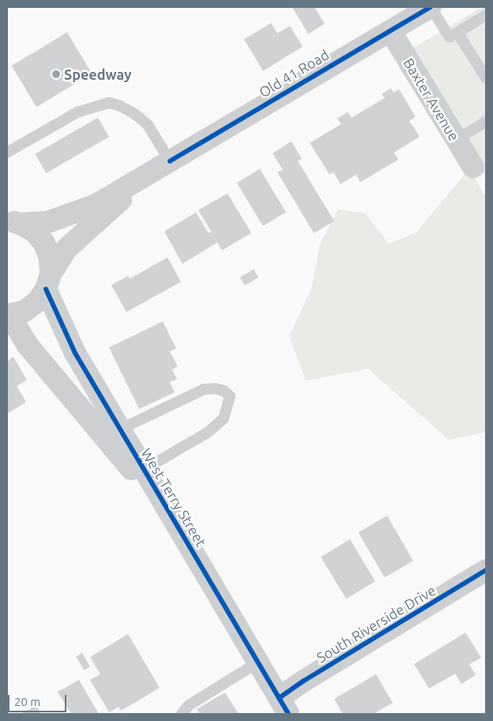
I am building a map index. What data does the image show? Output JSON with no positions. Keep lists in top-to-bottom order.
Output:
{
  "streets": {
    "street": [
      "Old 41 Road",
      "Baxter Avenue",
      "West Terry Street",
      "South Riverside Drive"
    ]
  },
  "crossings": [
    ["Old 41 Road", "Baxter Avenue"],
    ["Old 41 Road", "West Terry Street"],
    ["West Terry Street", "South Riverside Drive"]
  ],
  "places": ["Speedway"],
  "scale_bar": "20 m"
}
